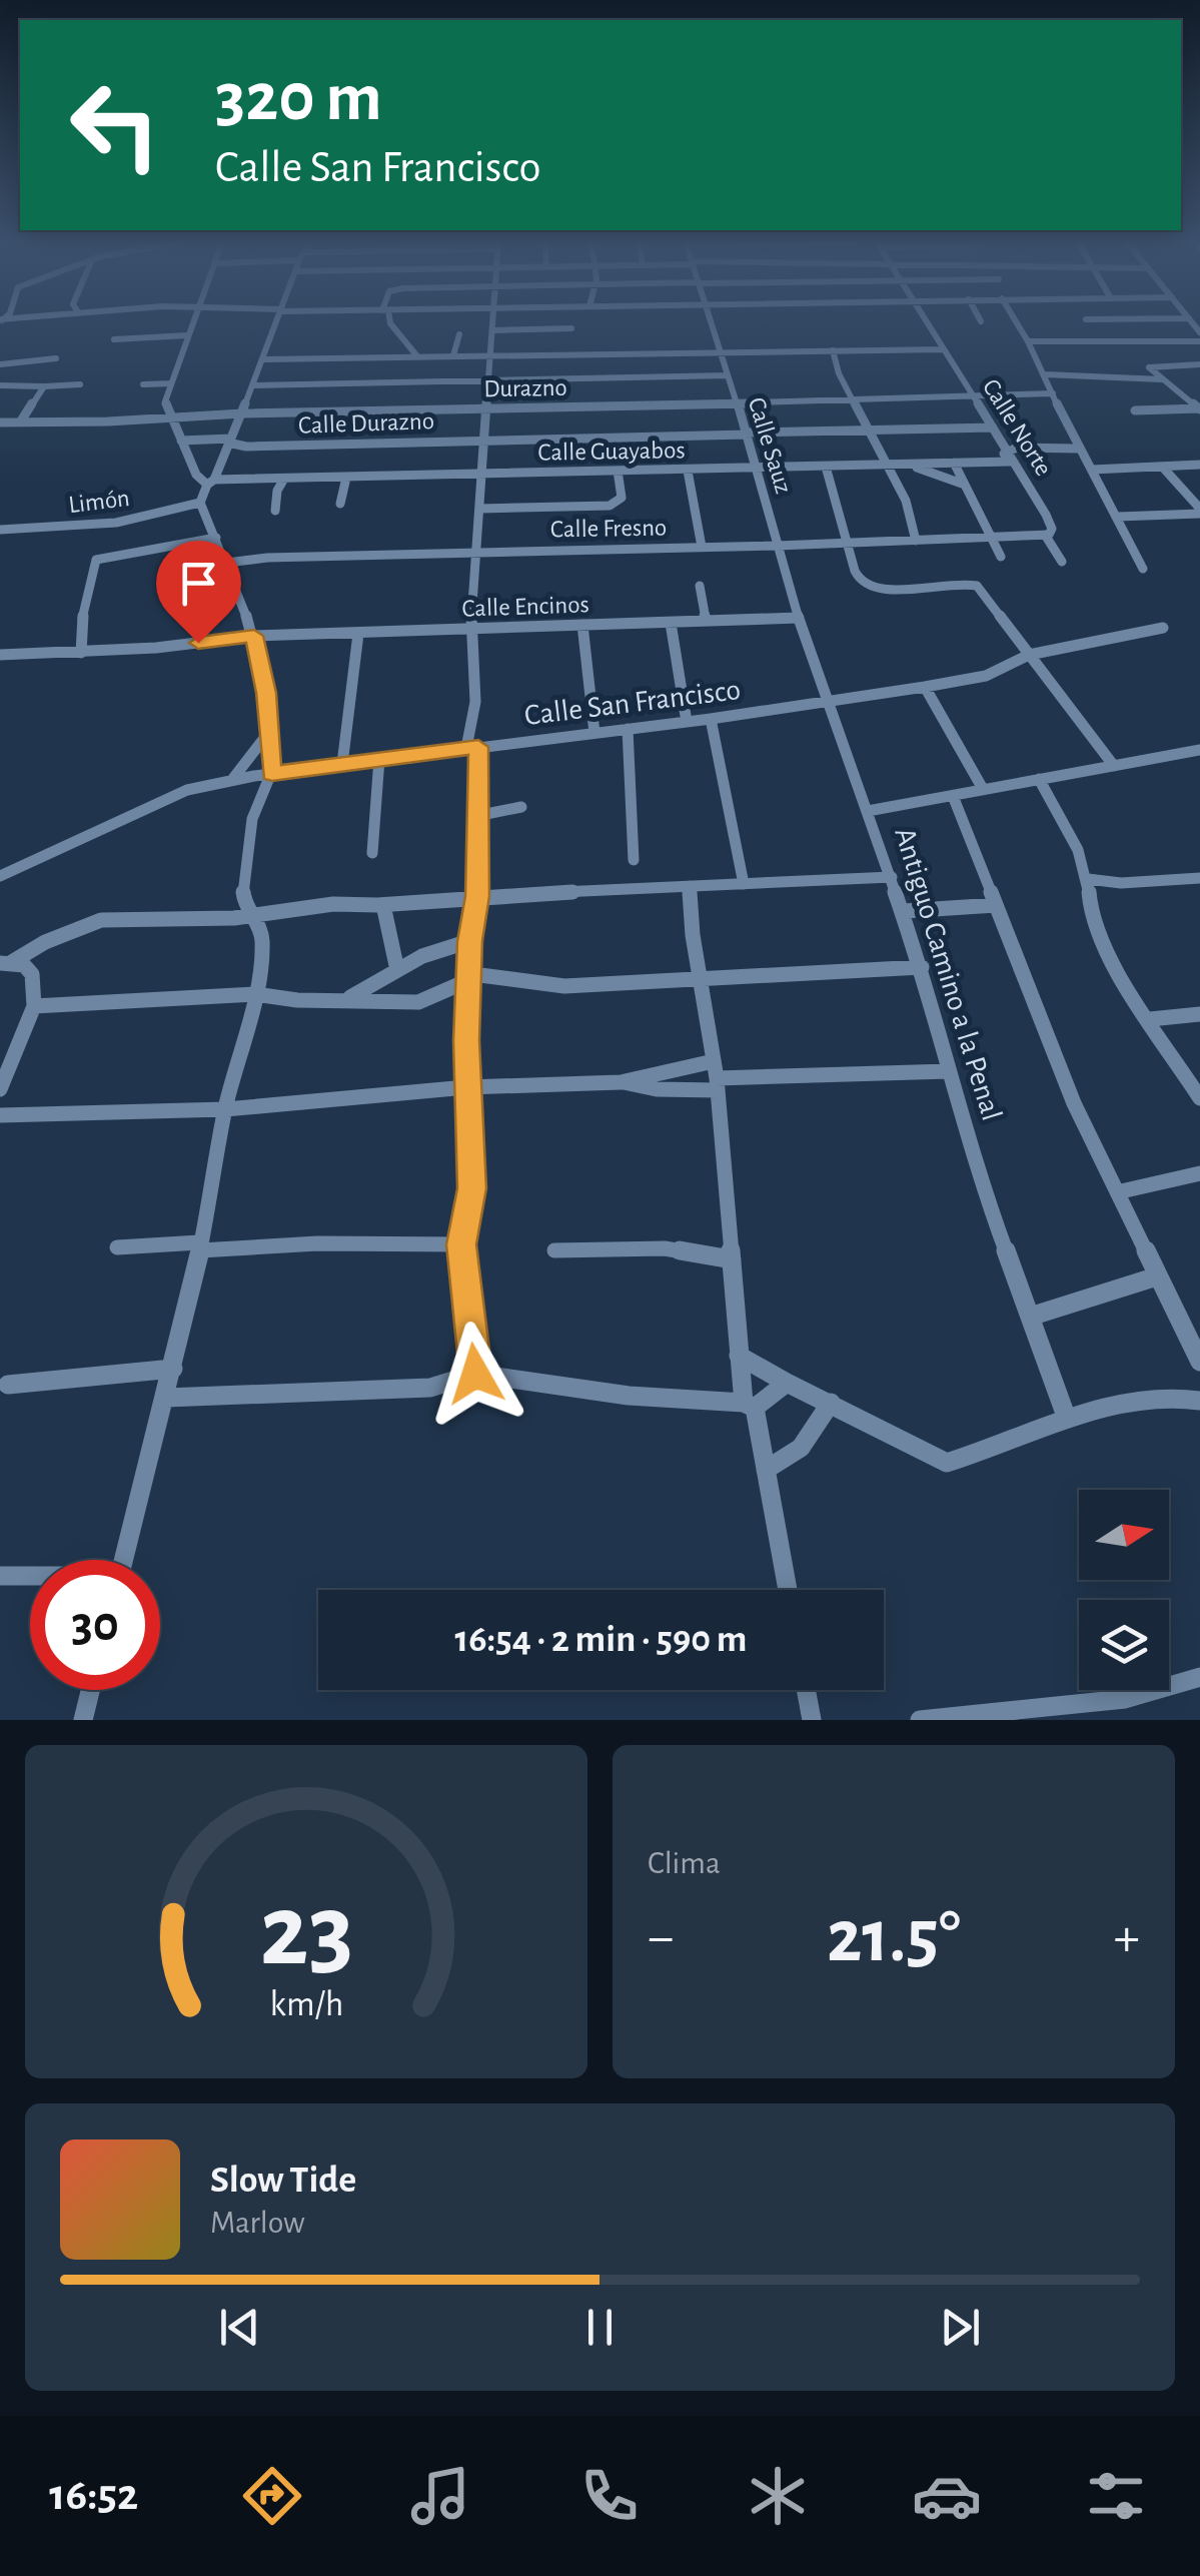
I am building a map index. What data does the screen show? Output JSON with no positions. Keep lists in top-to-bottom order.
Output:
{
  "streets": {
    "street": [
      "Durazno",
      "Calle Durazno",
      "Calle Norte",
      "Calle Sauz",
      "Calle Guayabos",
      "Limón",
      "Calle Fresno",
      "Calle Encinos",
      "Calle San Francisco",
      "Antiguo Camino a la Penal"
    ]
  },
  "crossings": [
    ["Durazno", "Calle Norte"],
    ["Durazno", "Calle Sauz"],
    ["Calle Durazno", "Calle Norte"],
    ["Calle Durazno", "Calle Sauz"],
    ["Calle Norte", "Calle Guayabos"],
    ["Calle Norte", "Calle Fresno"],
    ["Calle Sauz", "Calle Guayabos"],
    ["Calle Sauz", "Calle Fresno"],
    ["Calle Sauz", "Antiguo Camino a la Penal"],
    ["Calle Fresno", "Antiguo Camino a la Penal"],
    ["Calle Encinos", "Antiguo Camino a la Penal"],
    ["Calle San Francisco", "Antiguo Camino a la Penal"]
  ],
  "north": "right",
  "page": {
    "turn": ["320 m", "Calle San Francisco"],
    "limit": "30",
    "trip": "16:54 · 2 min · 590 m",
    "tile": "Clima",
    "heat": ["−", "21.5°", "+"],
    "song": ["Slow Tide", "Marlow"],
    "tabs": "16:52",
    "gauge": ["23", "km/h"]
  }
}
